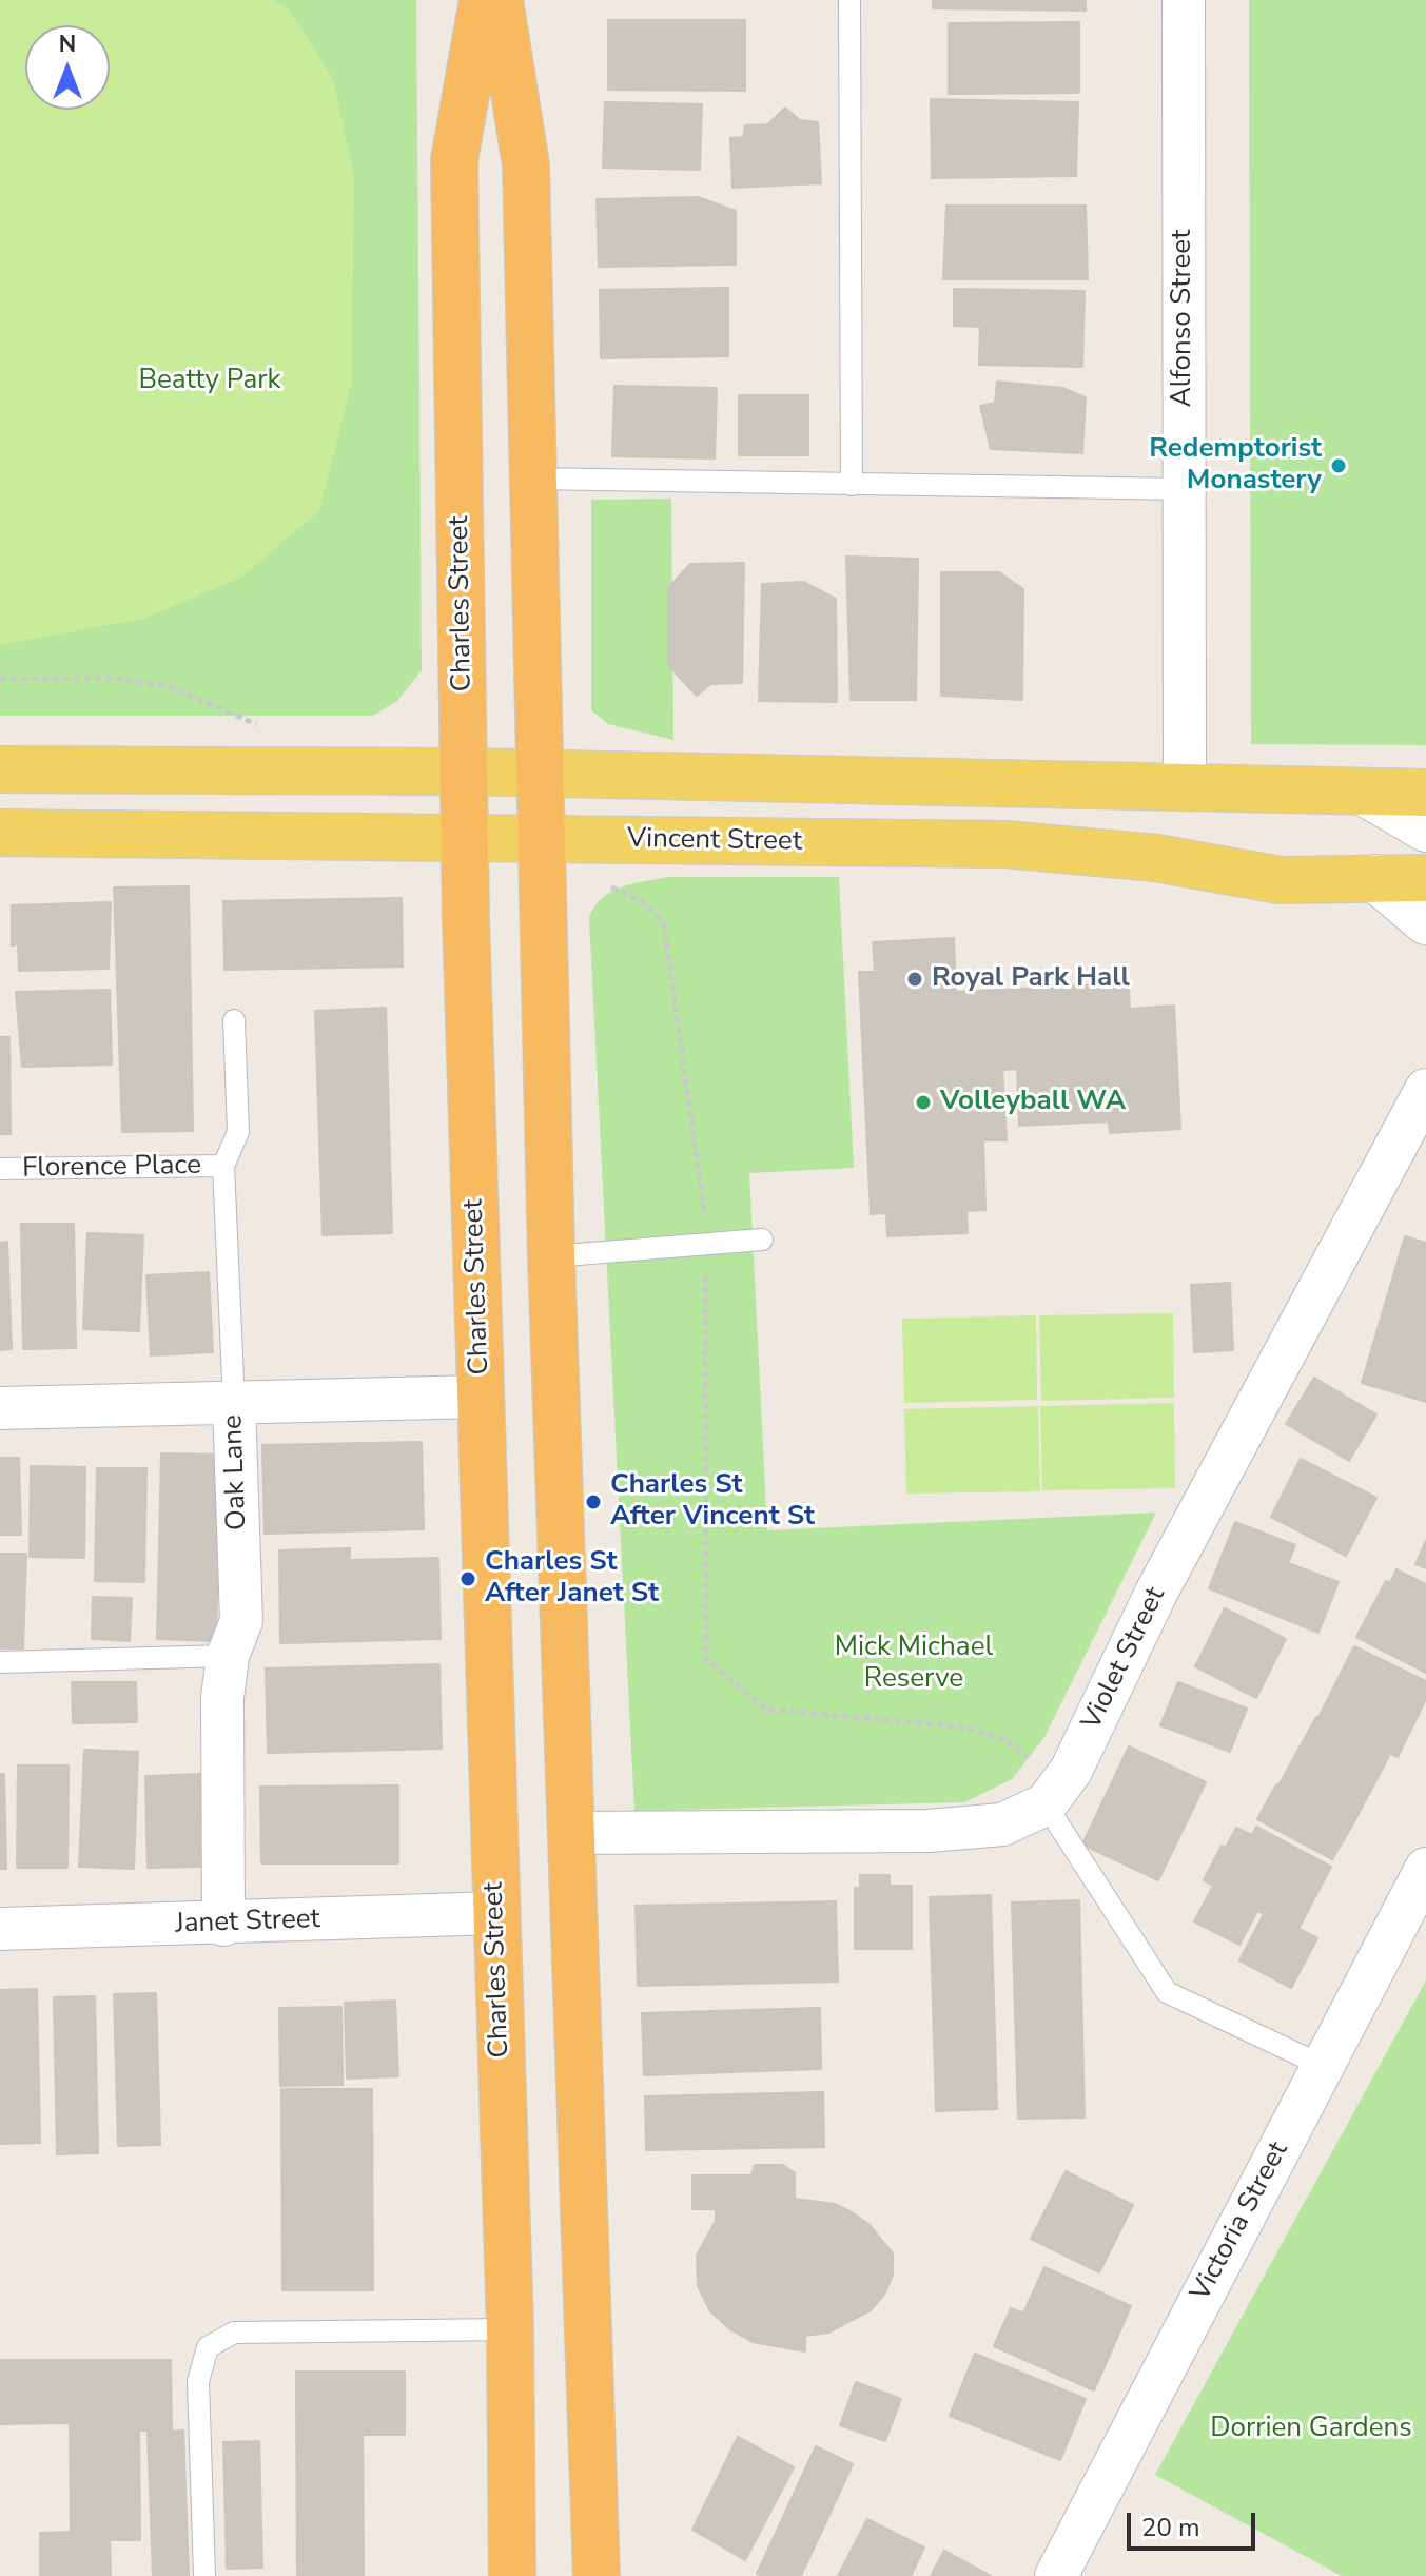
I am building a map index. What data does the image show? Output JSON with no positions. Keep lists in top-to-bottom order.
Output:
{
  "streets": {
    "highway": ["Charles Street"],
    "main road": ["Vincent Street"],
    "street": [
      "Alfonso Street",
      "Oak Lane",
      "Violet Street",
      "Janet Street",
      "Victoria Street"
    ],
    "lane": ["Florence Place"]
  },
  "crossings": [
    ["Charles Street", "Vincent Street"],
    ["Charles Street", "Janet Street"],
    ["Florence Place", "Oak Lane"],
    ["Oak Lane", "Janet Street"]
  ],
  "parks": ["Beatty Park", "Mick Michael Reserve", "Dorrien Gardens"],
  "places": [
    "Redemptorist Monastery",
    "Royal Park Hall",
    "Volleyball WA",
    "Charles St After Vincent St",
    "Charles St After Janet St"
  ],
  "scale_bar": "20 m",
  "north": "top"
}
